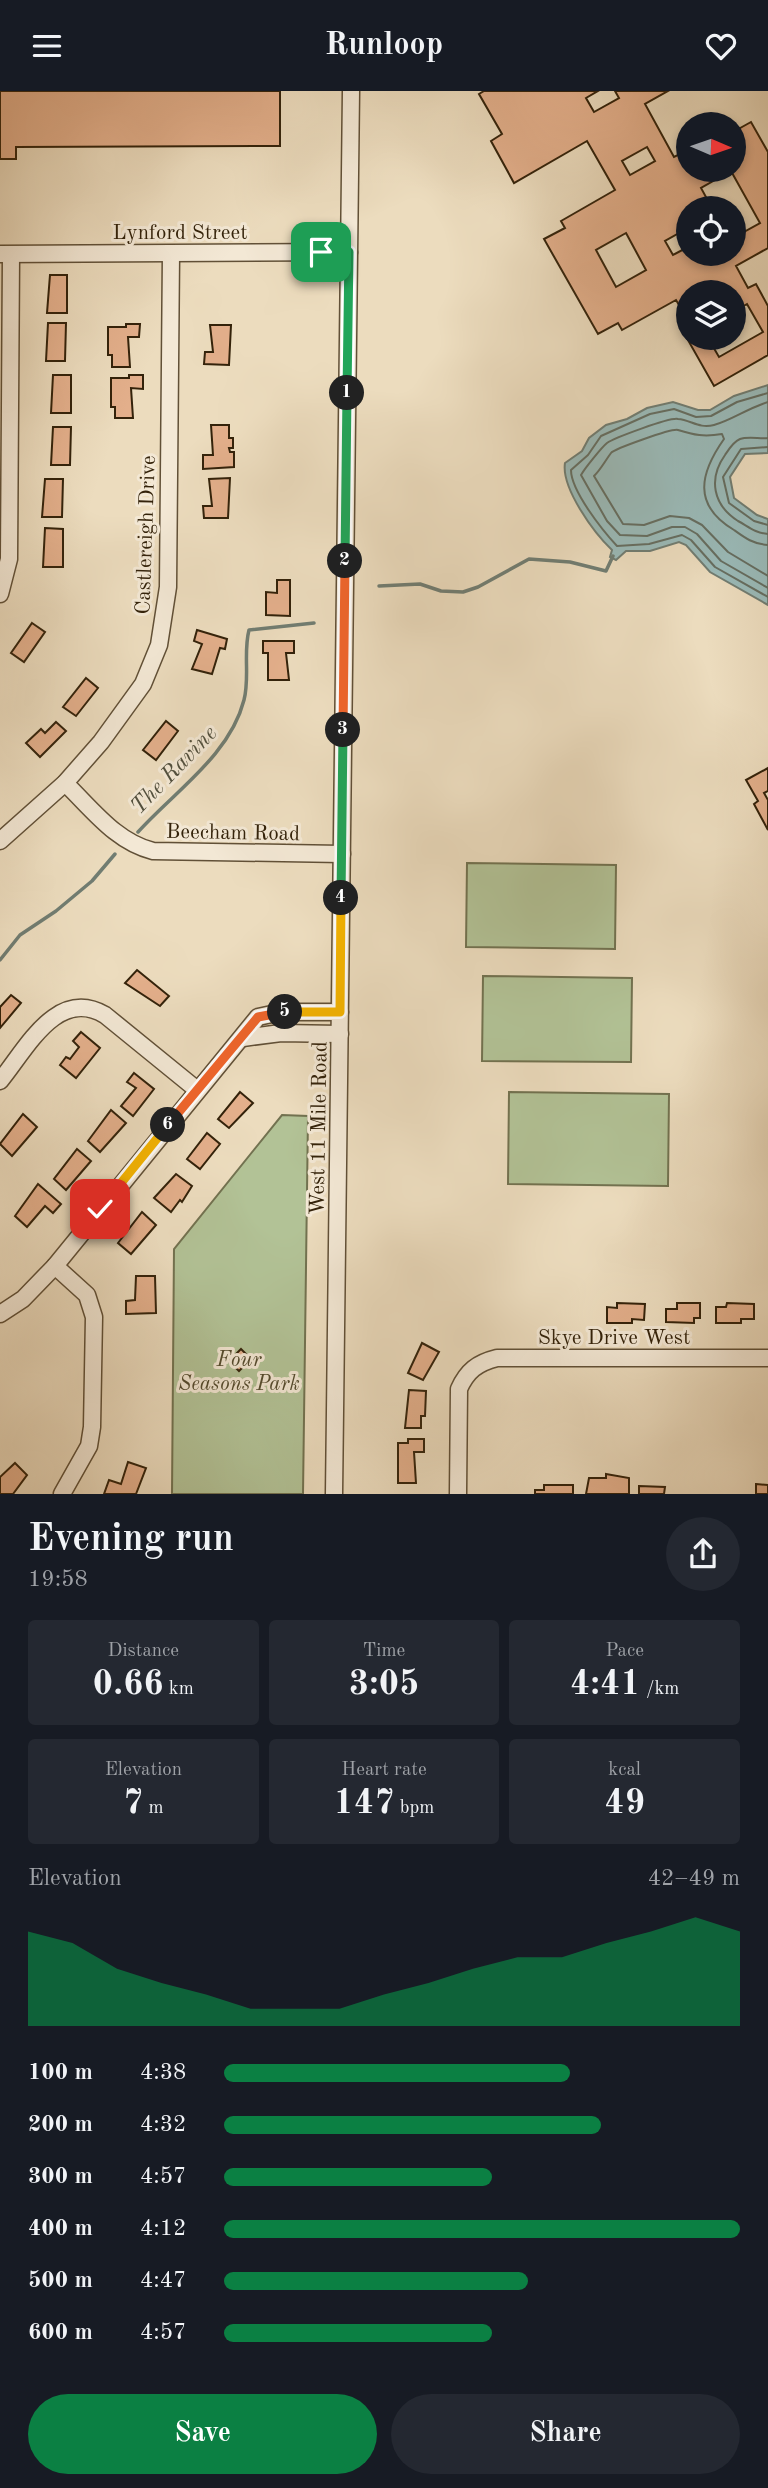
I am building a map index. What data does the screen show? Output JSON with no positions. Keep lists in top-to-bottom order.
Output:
{
  "streets": {
    "street": [
      "Lynford Street",
      "Castlereigh Drive",
      "Beecham Road",
      "West 11 Mile Road",
      "Skye Drive West"
    ]
  },
  "crossings": [
    ["Lynford Street", "Castlereigh Drive"],
    ["Lynford Street", "West 11 Mile Road"],
    ["Castlereigh Drive", "Beecham Road"],
    ["Beecham Road", "West 11 Mile Road"]
  ],
  "water": ["The Ravine"],
  "parks": ["Four Seasons Park"],
  "north": "right",
  "page": {
    "header": "Runloop",
    "pins": [
      "1",
      "2",
      "3",
      "4",
      "5",
      "6"
    ],
    "heading": ["Evening run", "19:58"],
    "stats": [
      ["Distance", "0.66 km"],
      ["Time", "3:05"],
      ["Pace", "4:41 /km"],
      ["Elevation", "7 m"],
      ["Heart rate", "147 bpm"],
      ["kcal", "49"]
    ],
    "chart": ["Elevation", "42–49 m"],
    "list": [
      {
        "name": "100 m",
        "note": "4:38"
      },
      {
        "name": "200 m",
        "note": "4:32"
      },
      {
        "name": "300 m",
        "note": "4:57"
      },
      {
        "name": "400 m",
        "note": "4:12"
      },
      {
        "name": "500 m",
        "note": "4:47"
      },
      {
        "name": "600 m",
        "note": "4:57"
      }
    ],
    "buttons": ["Save", "Share"]
  }
}
